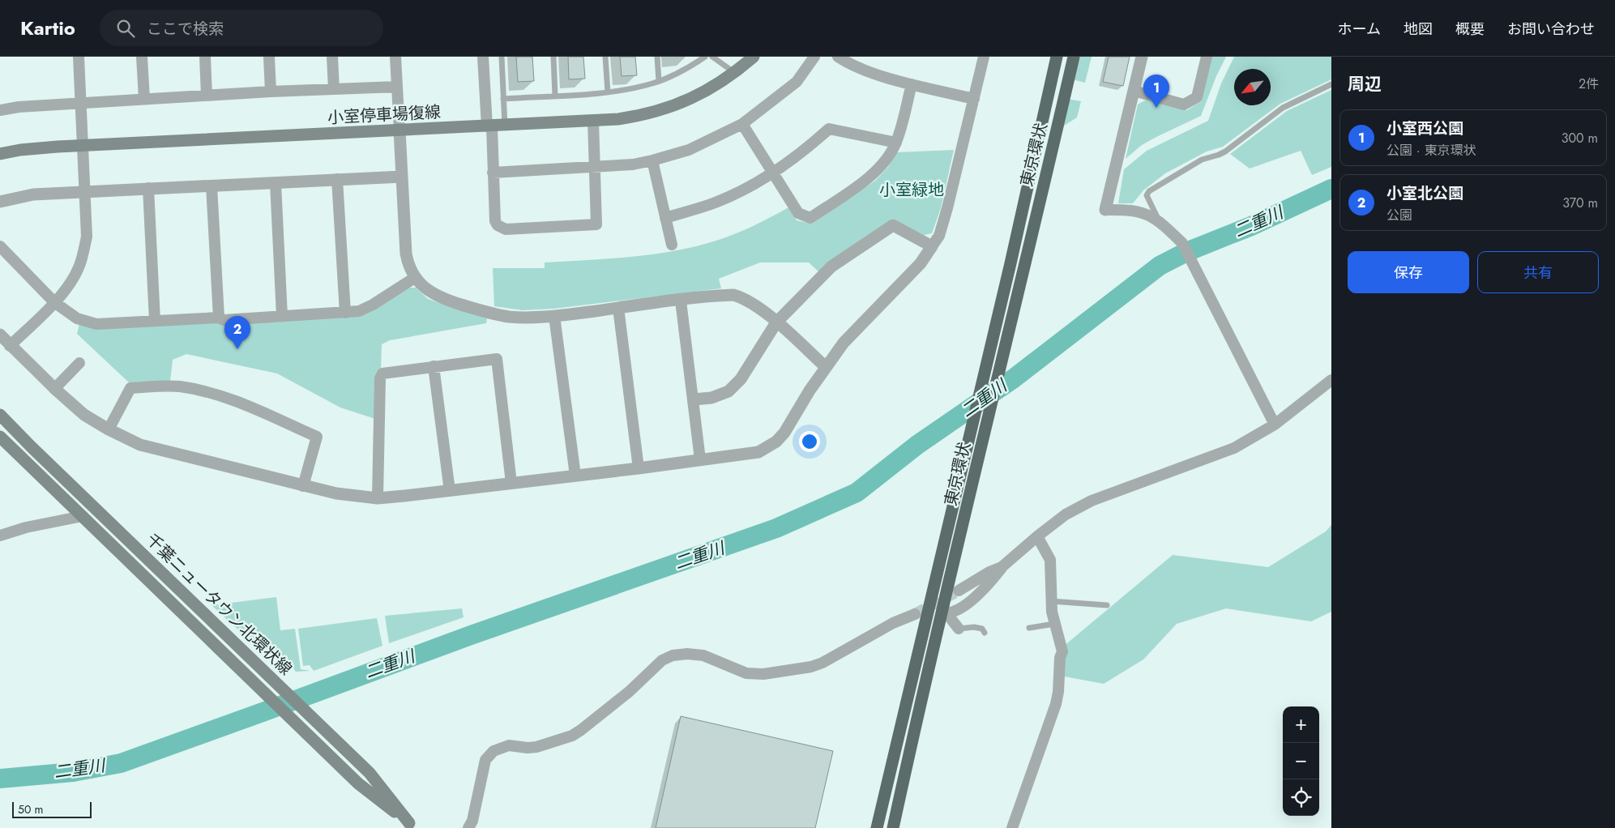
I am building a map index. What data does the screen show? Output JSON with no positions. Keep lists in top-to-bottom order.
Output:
{
  "streets": {
    "highway": ["東京環状"],
    "main road": ["小室停車場復線", "千葉ニュータウン北環状線"]
  },
  "water": ["二重川"],
  "parks": ["小室緑地"],
  "scale_bar": "50 m",
  "north": "bottom left",
  "page": {
    "header": "Kartio",
    "search": "ここで検索",
    "nav": [
      "ホーム",
      "地図",
      "概要",
      "お問い合わせ"
    ],
    "heading": ["周辺", "2件"],
    "pins": ["1", "2"],
    "list": [
      {
        "mark": "1",
        "name": "小室西公園",
        "note": "公園 · 東京環状",
        "value": "300 m"
      },
      {
        "mark": "2",
        "name": "小室北公園",
        "note": "公園",
        "value": "370 m"
      }
    ],
    "buttons": ["保存", "共有"],
    "map_buttons": ["+", "−"],
    "scale": "50 m"
  }
}
